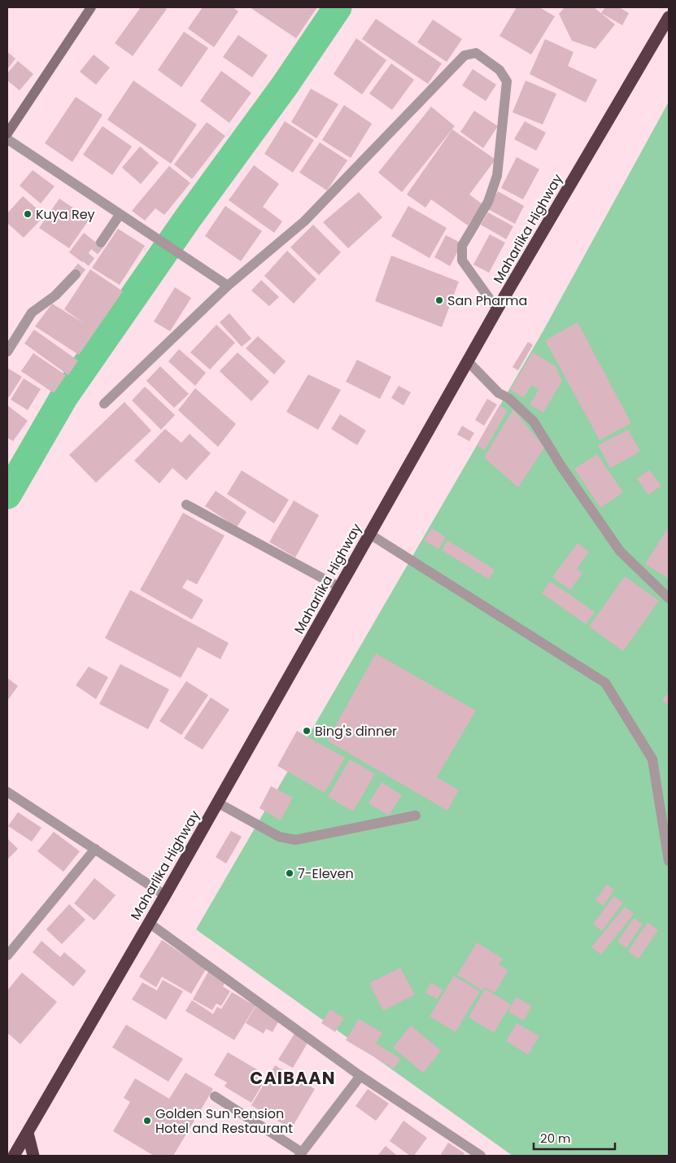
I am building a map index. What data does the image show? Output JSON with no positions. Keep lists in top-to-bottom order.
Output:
{
  "streets": {
    "highway": ["Maharlika Highway"]
  },
  "districts": ["CAIBAAN"],
  "places": [
    "Kuya Rey",
    "San Pharma",
    "Bing's dinner",
    "7-Eleven",
    "Golden Sun Pension Hotel and Restaurant"
  ],
  "scale_bar": "20 m"
}
